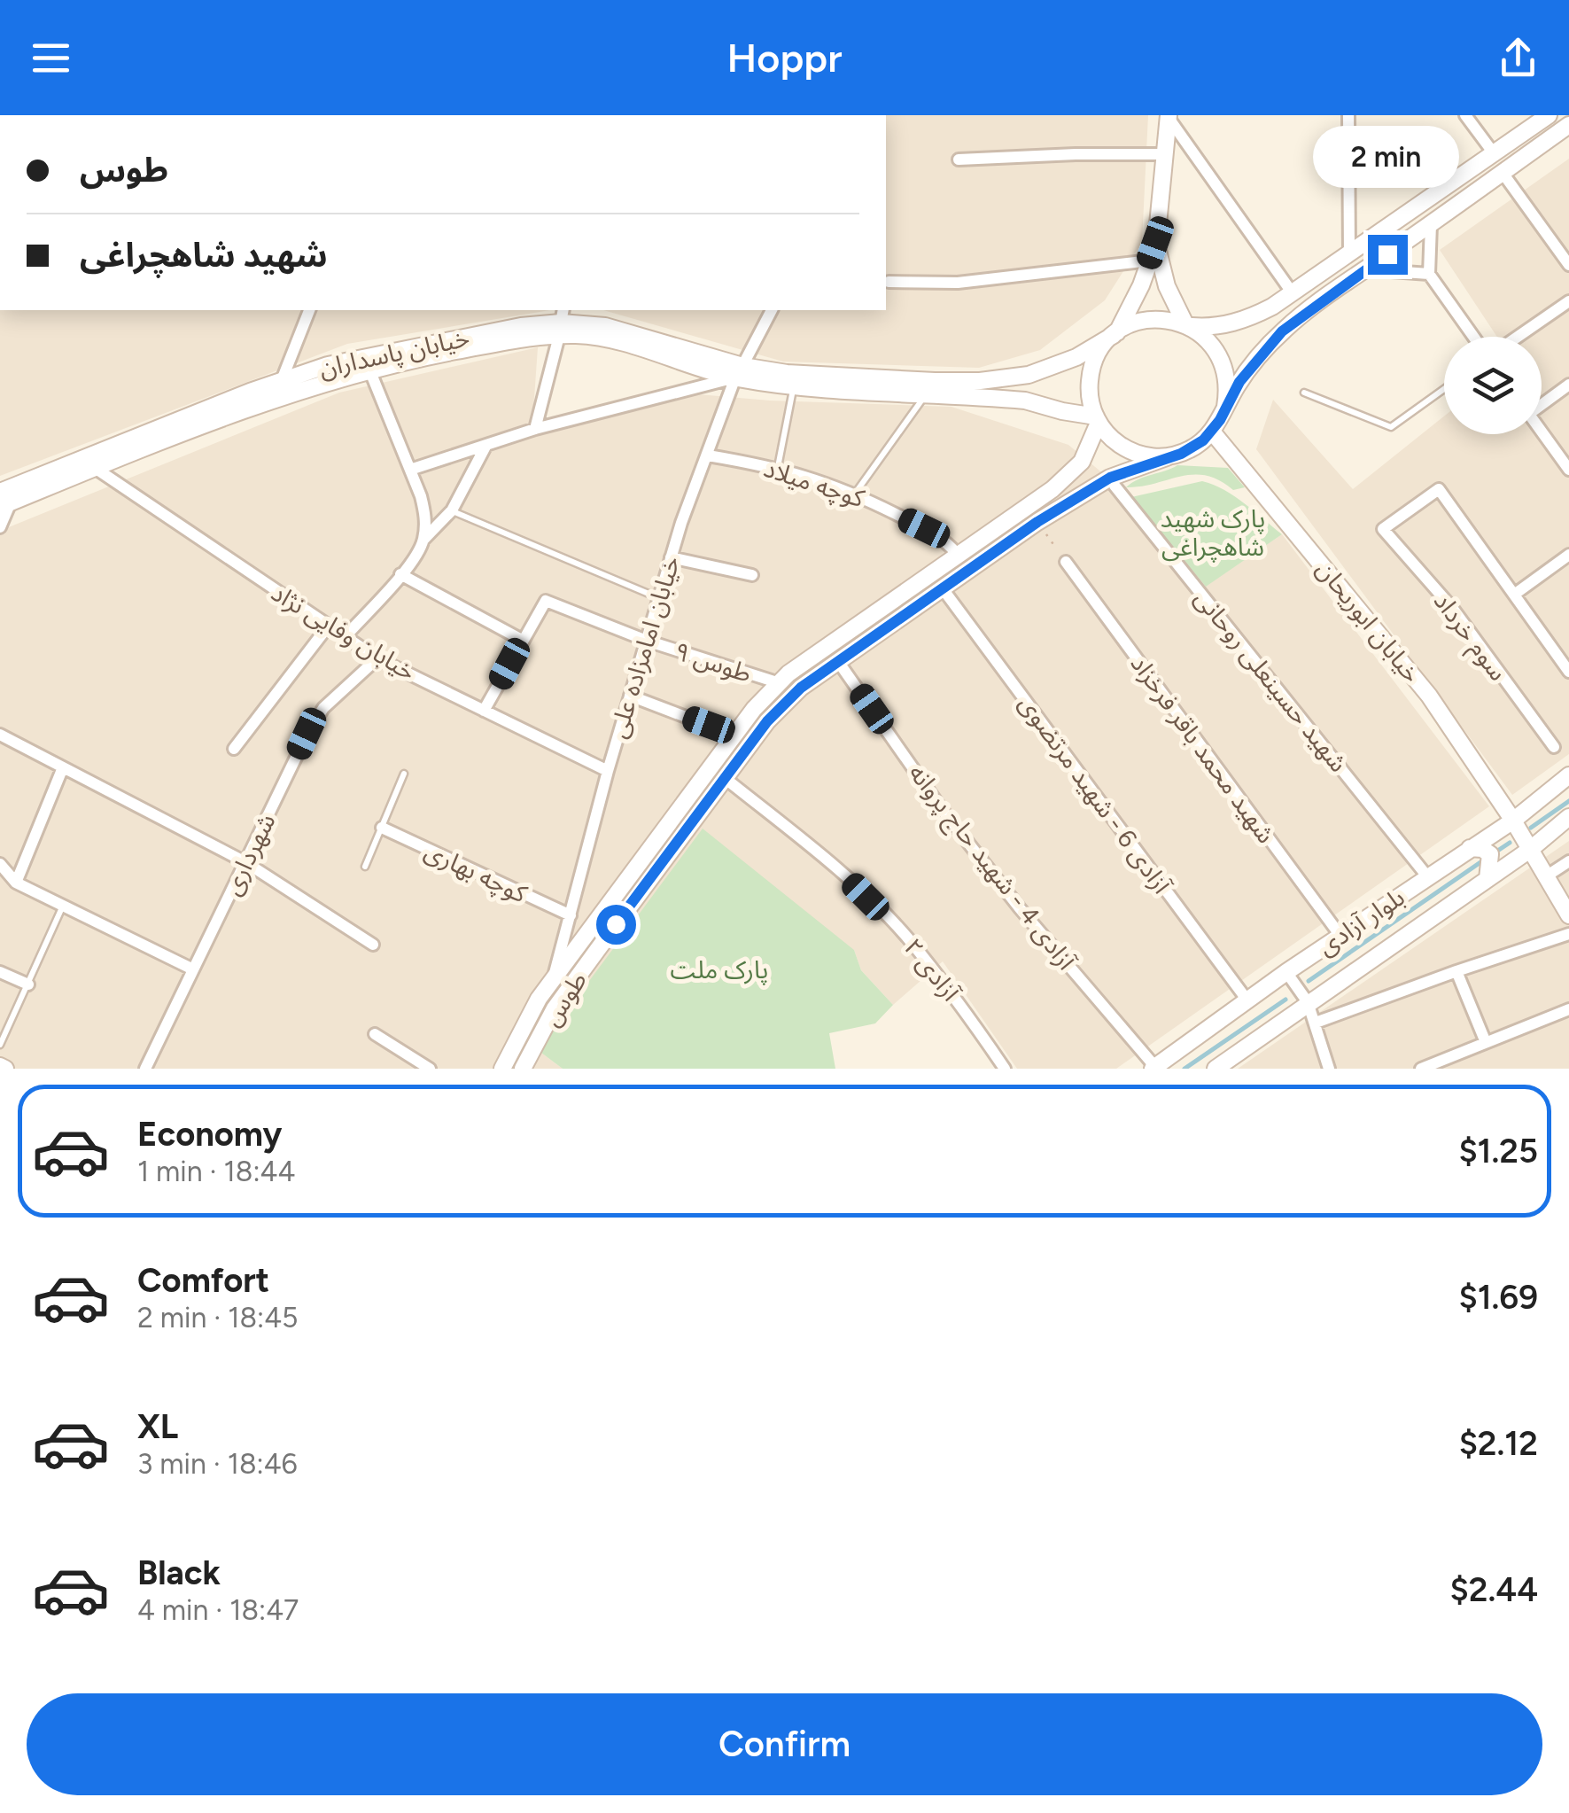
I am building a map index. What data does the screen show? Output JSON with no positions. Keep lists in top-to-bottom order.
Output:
{
  "streets": {
    "street": [
      "خیابان پاسداران",
      "کوچه میلاد",
      "خیابان ابوریحان",
      "خیابان وفایی نژاد",
      "سوم خرداد",
      "خیابان امامزاده علی",
      "طوس ۹",
      "شهید حسینعلی روحانی",
      "شهید محمد باقر فرخزاد",
      "آزادی 6 - شهید مرتضوی",
      "شهرداری",
      "آزادی 4 - شهید حاج پروانه",
      "کوچه بهاری",
      "بلوار آزادی",
      "آزادی ۲",
      "طوس"
    ]
  },
  "crossings": [
    ["خیابان پاسداران", "خیابان ابوریحان"],
    ["خیابان پاسداران", "خیابان وفایی نژاد"],
    ["خیابان پاسداران", "خیابان امامزاده علی"],
    ["خیابان پاسداران", "طوس"],
    ["کوچه میلاد", "خیابان امامزاده علی"],
    ["کوچه میلاد", "طوس"],
    ["خیابان ابوریحان", "بلوار آزادی"],
    ["خیابان ابوریحان", "طوس"],
    ["خیابان وفایی نژاد", "خیابان امامزاده علی"],
    ["خیابان وفایی نژاد", "شهرداری"],
    ["خیابان امامزاده علی", "طوس ۹"],
    ["خیابان امامزاده علی", "کوچه بهاری"],
    ["خیابان امامزاده علی", "طوس"],
    ["طوس ۹", "طوس"],
    ["شهید حسینعلی روحانی", "بلوار آزادی"],
    ["شهید محمد باقر فرخزاد", "بلوار آزادی"],
    ["آزادی 6 - شهید مرتضوی", "بلوار آزادی"],
    ["آزادی 6 - شهید مرتضوی", "طوس"],
    ["آزادی 4 - شهید حاج پروانه", "بلوار آزادی"],
    ["آزادی 4 - شهید حاج پروانه", "طوس"],
    ["آزادی ۲", "طوس"]
  ],
  "parks": ["پارک شهید شاهچراغی", "پارک ملت"],
  "page": {
    "header": "Hoppr",
    "banner": ["طوس", "شهید شاهچراغی"],
    "bubble": "2 min",
    "list": [
      {
        "name": "Economy",
        "note": "1 min · 18:44",
        "value": "$1.25"
      },
      {
        "name": "Comfort",
        "note": "2 min · 18:45",
        "value": "$1.69"
      },
      {
        "name": "XL",
        "note": "3 min · 18:46",
        "value": "$2.12"
      },
      {
        "name": "Black",
        "note": "4 min · 18:47",
        "value": "$2.44"
      }
    ],
    "buttons": "Confirm"
  }
}
